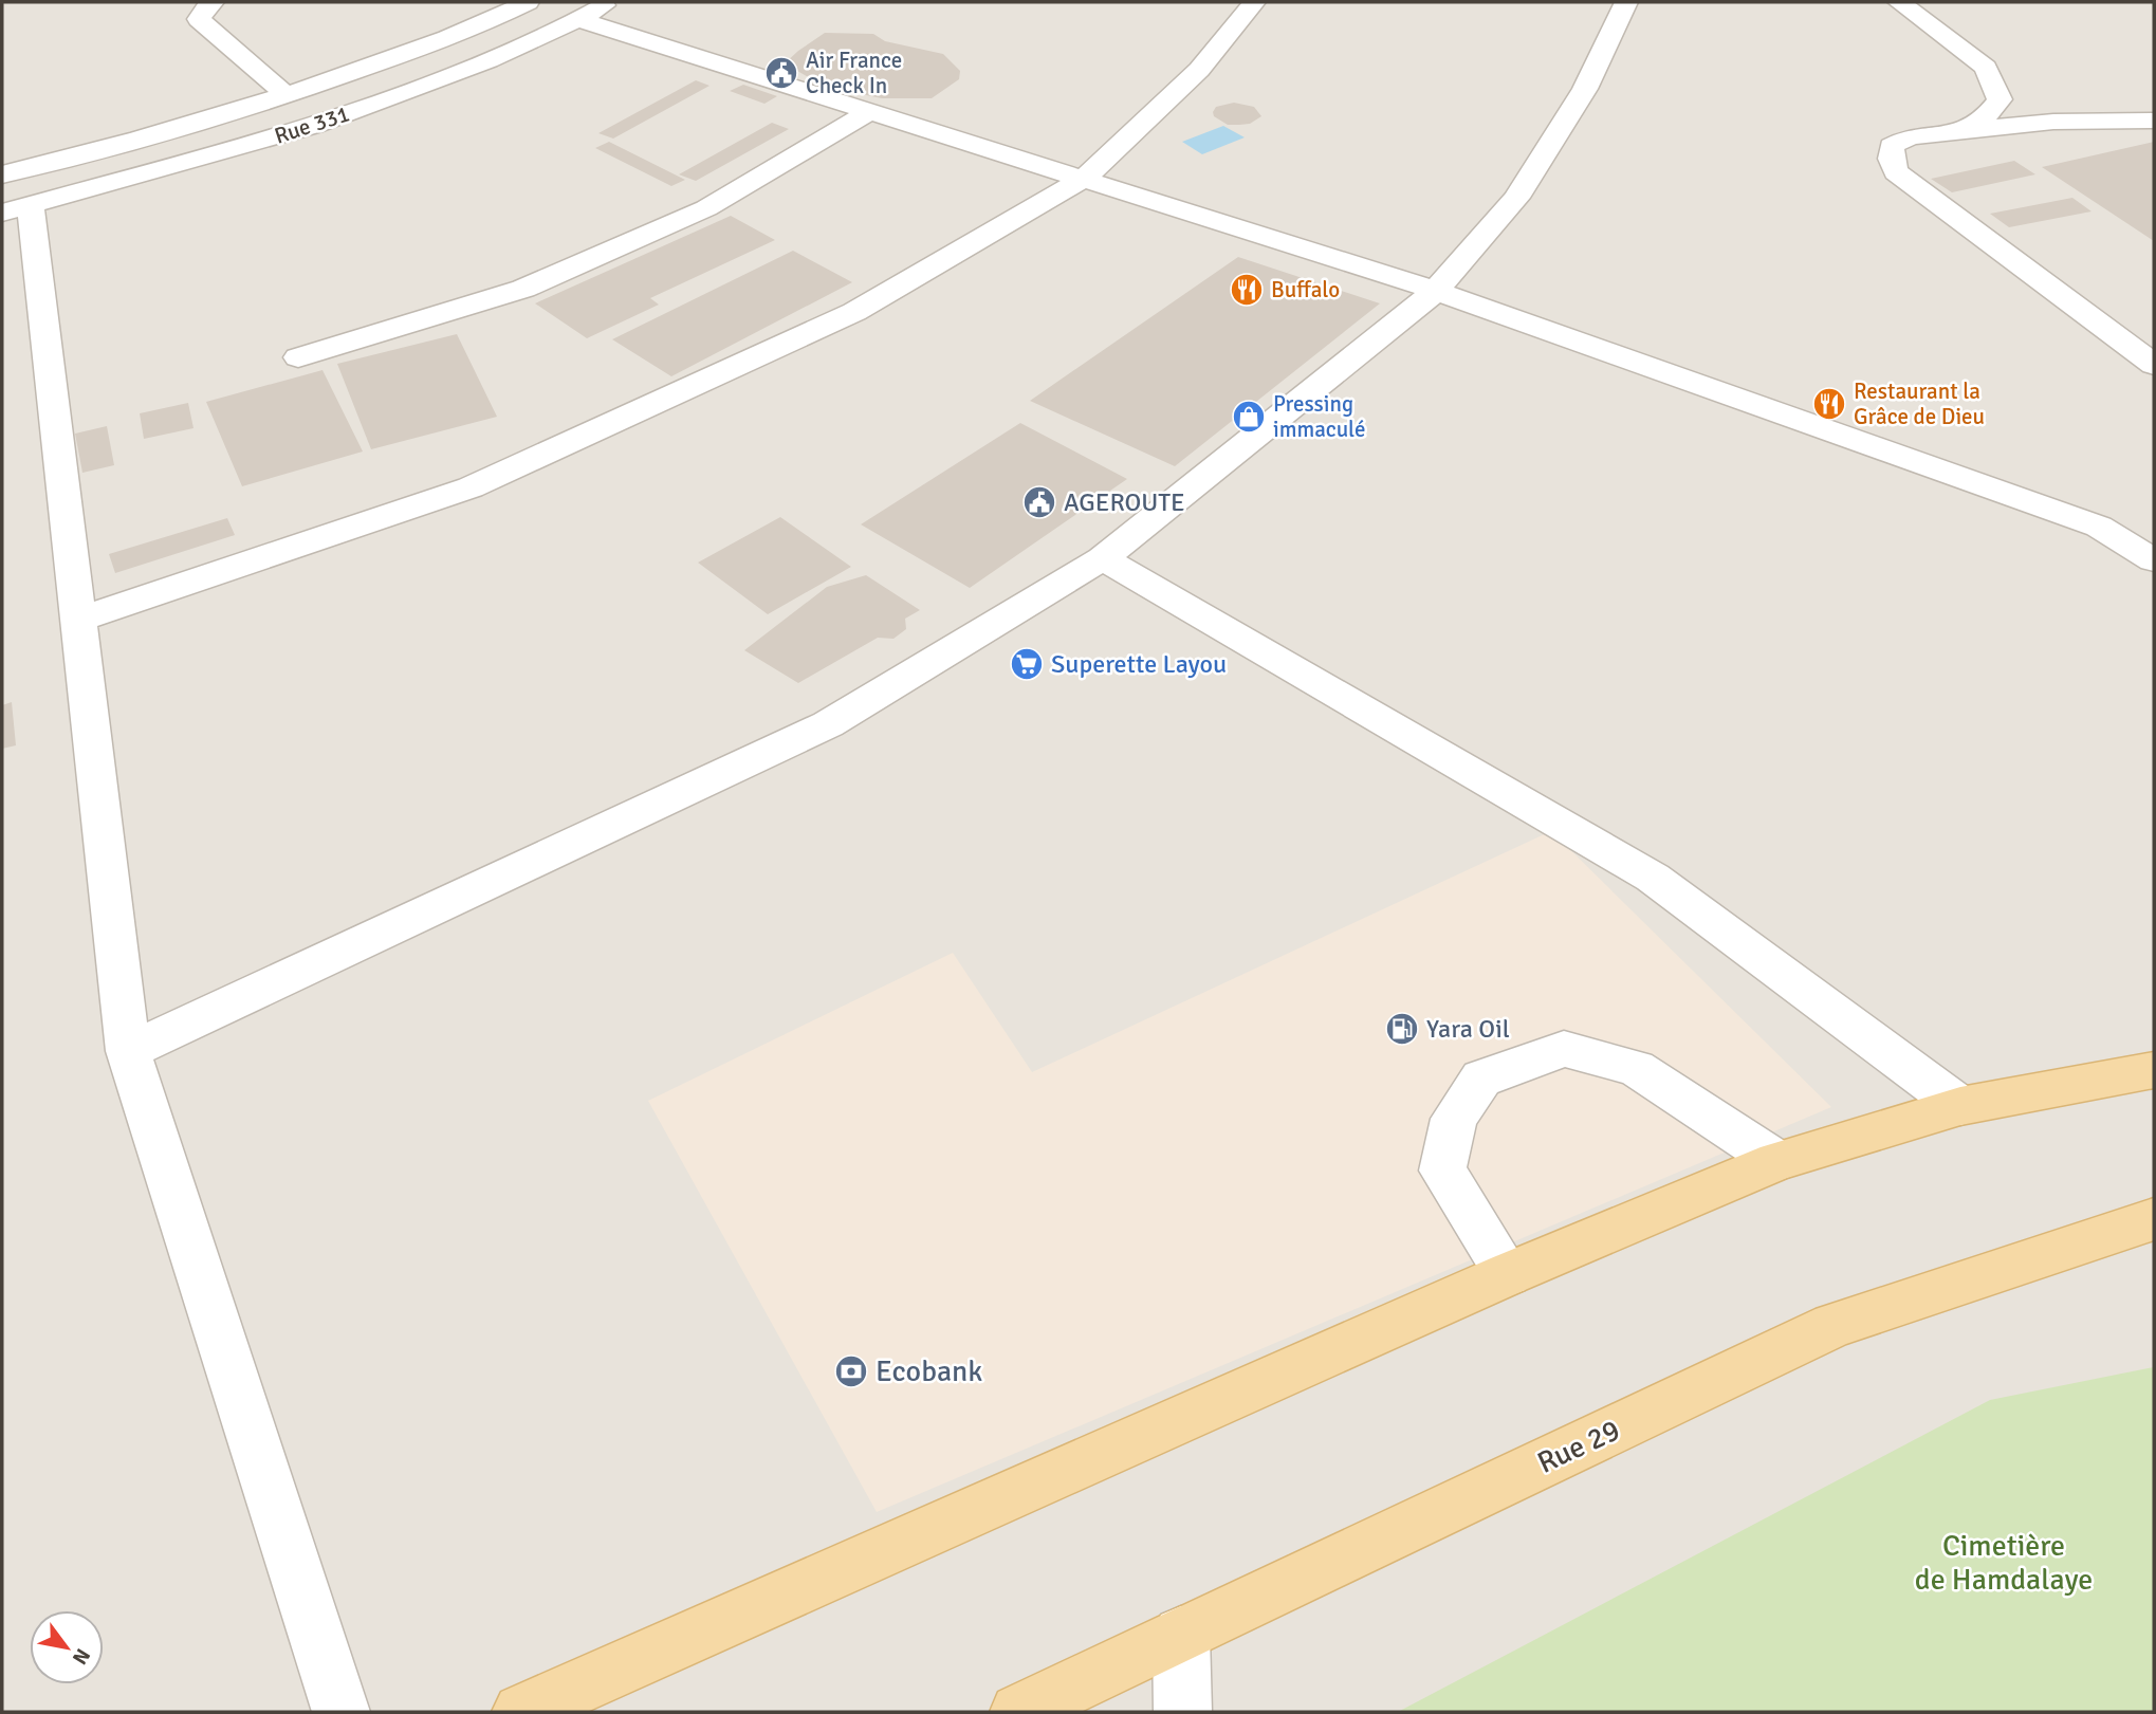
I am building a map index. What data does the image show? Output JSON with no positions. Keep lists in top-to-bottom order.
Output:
{
  "streets": {
    "main road": ["Rue 29"],
    "street": ["Rue 331"]
  },
  "parks": ["Cimetière de Hamdalaye"],
  "places": {
    "public building": ["Air France Check In", "AGEROUTE"],
    "restaurant": ["Buffalo", "Restaurant la Grâce de Dieu"],
    "shop": ["Pressing immaculé"],
    "supermarket": ["Superette Layou"],
    "fuel station": ["Yara Oil"],
    "bank": ["Ecobank"]
  },
  "north": "bottom right"
}
